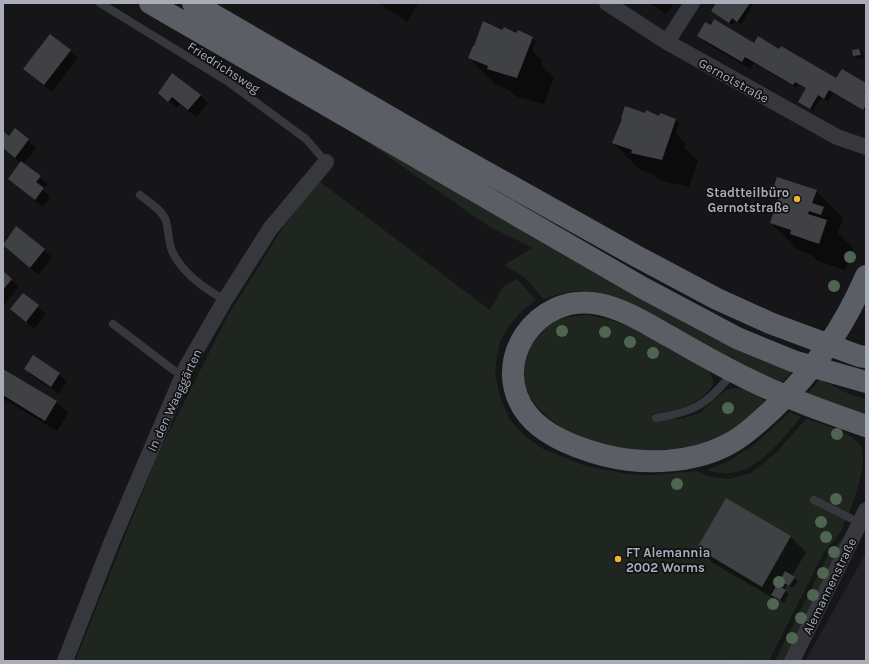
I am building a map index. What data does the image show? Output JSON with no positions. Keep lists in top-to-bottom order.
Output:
{
  "streets": {
    "street": ["Gernotstraße", "In den Waaggärten", "Alemannenstraße"],
    "lane": ["Friedrichsweg"]
  },
  "crossings": [
    ["Friedrichsweg", "In den Waaggärten"]
  ],
  "places": ["Stadtteilbüro Gernotstraße", "FT Alemannia 2002 Worms"]
}
